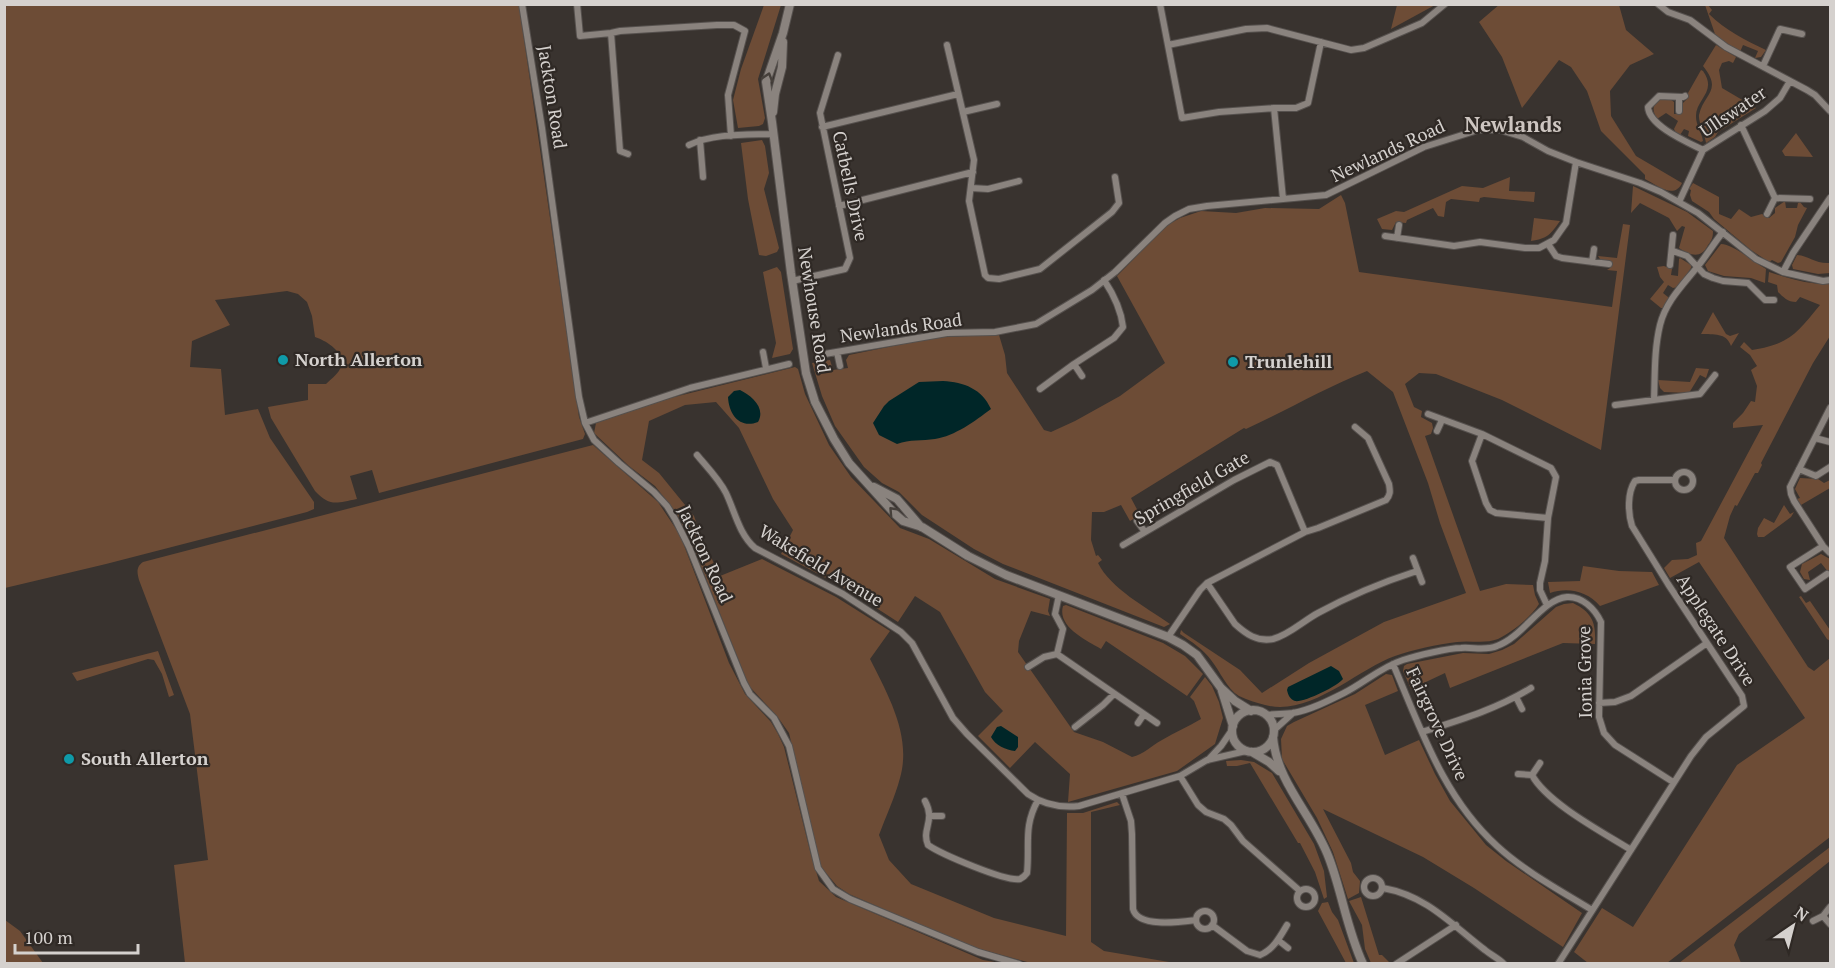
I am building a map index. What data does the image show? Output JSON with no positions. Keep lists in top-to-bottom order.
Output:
{
  "streets": {
    "street": [
      "Jackton Road",
      "Ullswater",
      "Newlands Road",
      "Catbells Drive",
      "Newhouse Road",
      "Springfield Gate",
      "Wakefield Avenue",
      "Applegate Drive",
      "Ionia Grove",
      "Fairgrove Drive"
    ]
  },
  "crossings": [
    ["Ullswater", "Newlands Road"],
    ["Catbells Drive", "Newhouse Road"],
    ["Newhouse Road", "Wakefield Avenue"],
    ["Applegate Drive", "Ionia Grove"],
    ["Applegate Drive", "Fairgrove Drive"]
  ],
  "districts": ["Newlands"],
  "places": ["North Allerton", "Trunlehill", "South Allerton"],
  "scale_bar": "100 m",
  "north": "top right"
}
